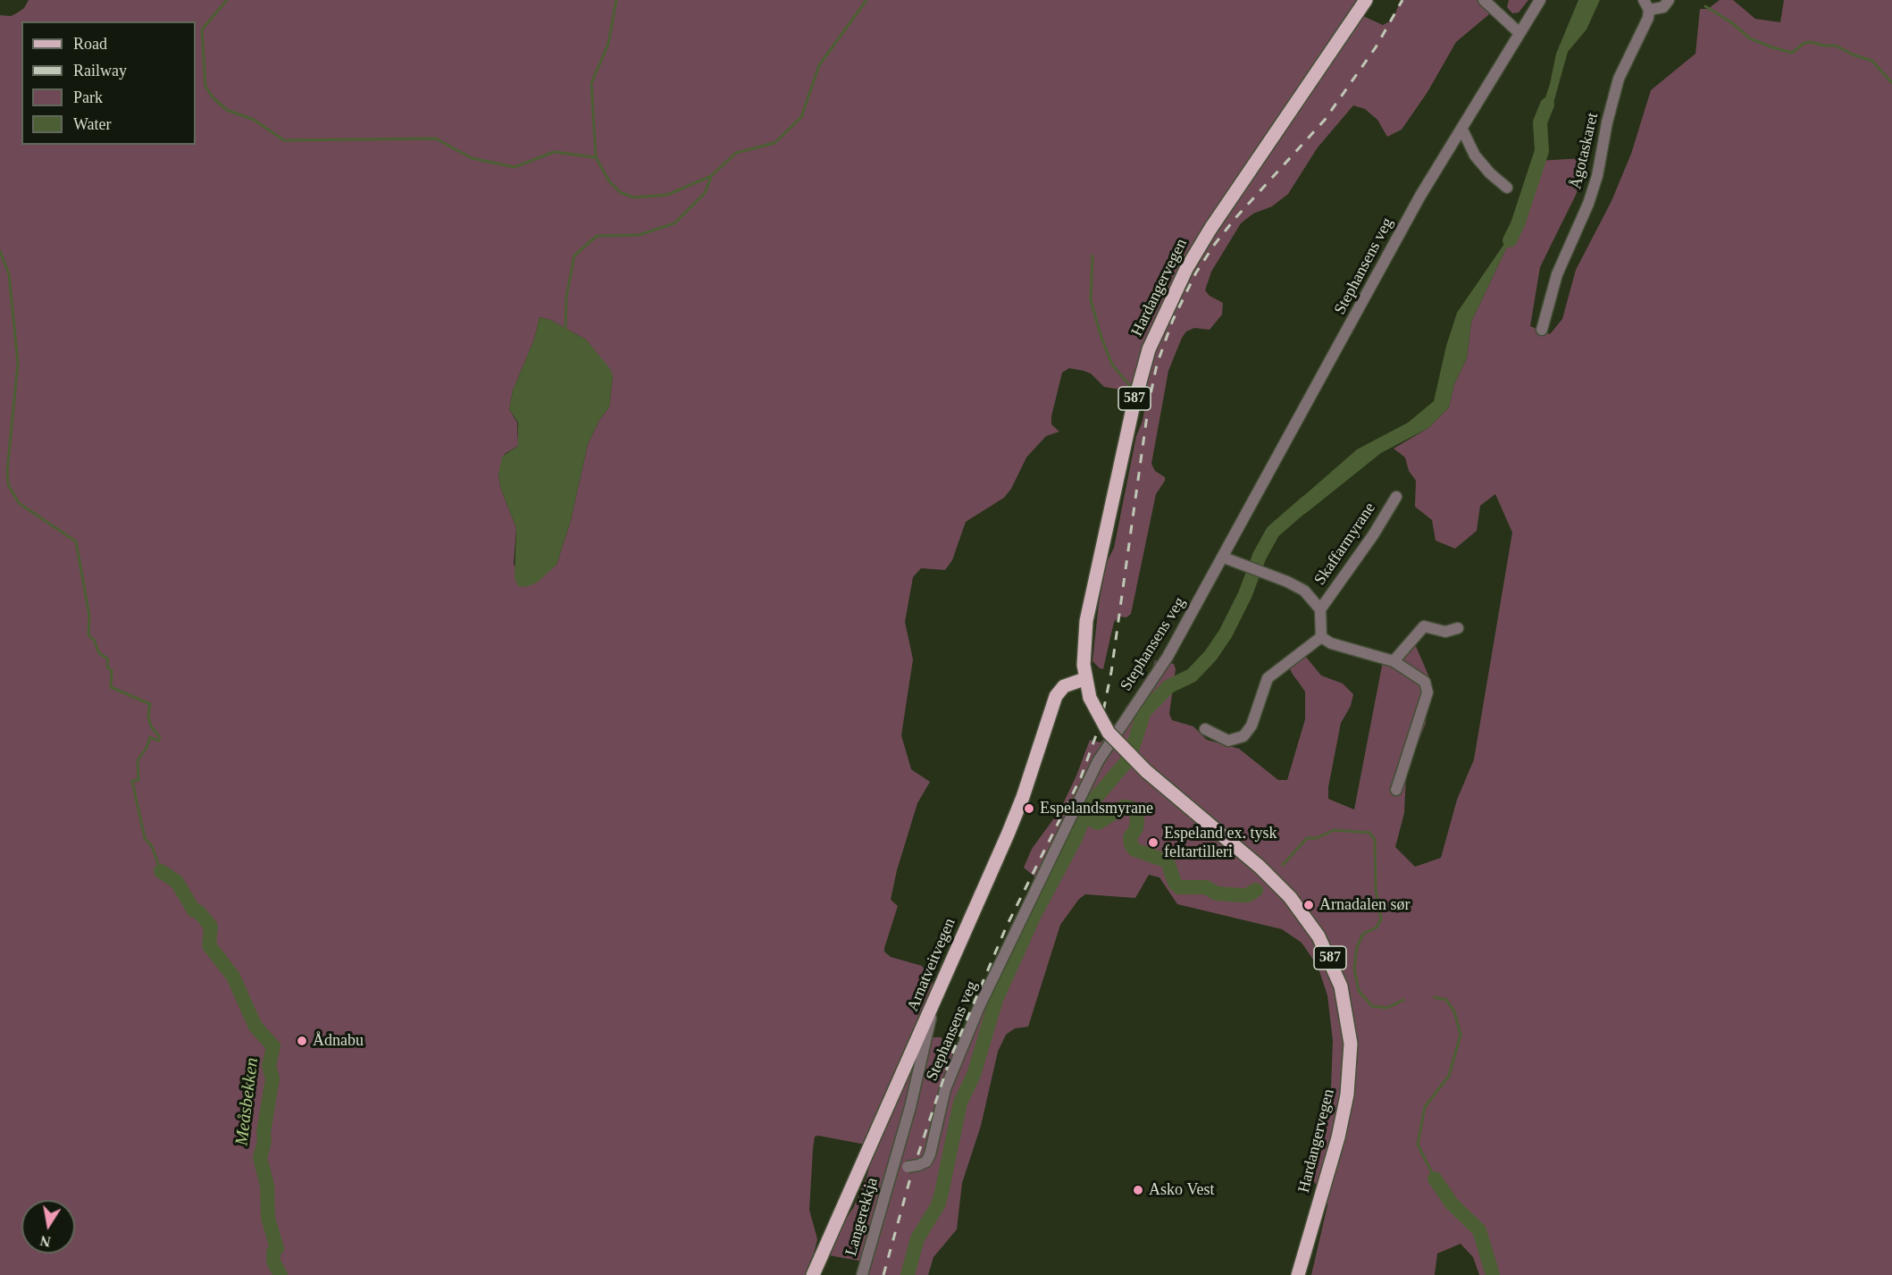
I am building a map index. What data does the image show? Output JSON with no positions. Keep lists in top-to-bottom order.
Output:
{
  "streets": {
    "main road": ["Hardangervegen", "587", "Arnatveitvegen"],
    "street": [
      "Ågotaskaret",
      "Stephansens veg",
      "Skaffarmyrane",
      "Langerekkja"
    ]
  },
  "crossings": [
    ["Stephansens veg", "Skaffarmyrane"],
    ["Stephansens veg", "Langerekkja"],
    ["Hardangervegen", "Arnatveitvegen"],
    ["Arnatveitvegen", "Langerekkja"]
  ],
  "water": ["Meåsbekken"],
  "places": [
    "Espelandsmyrane",
    "Espeland ex. tysk feltartilleri",
    "Arnadalen sør",
    "Ådnabu",
    "Asko Vest"
  ],
  "legend": [
    "Road",
    "Railway",
    "Park",
    "Water"
  ],
  "north": "bottom"
}
